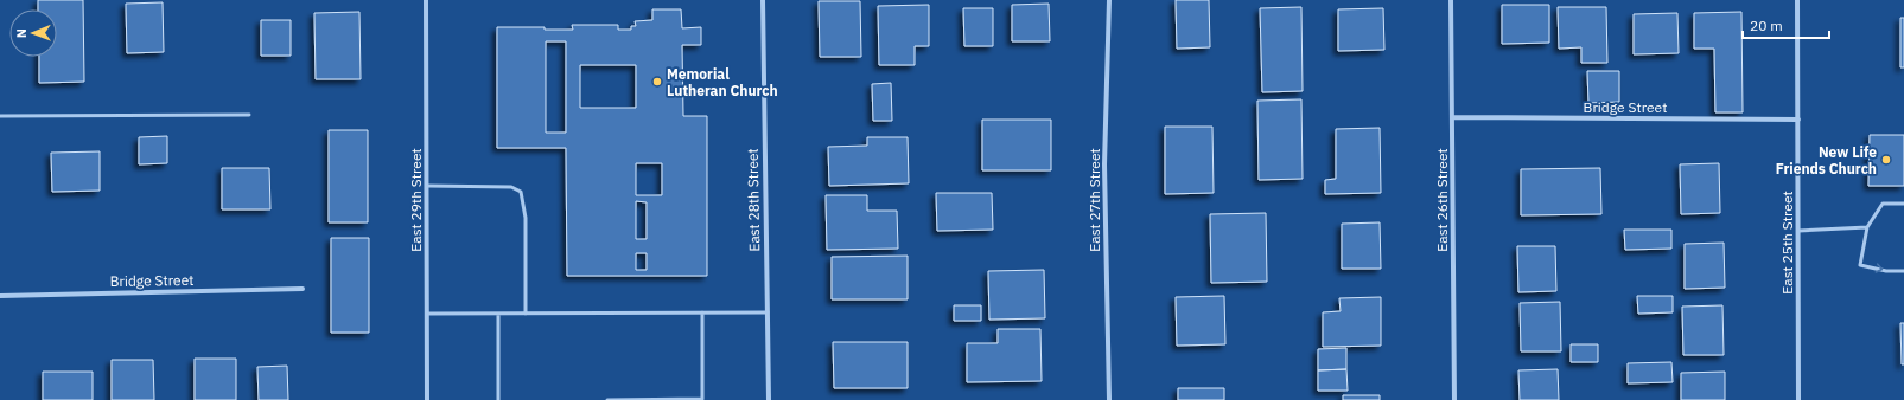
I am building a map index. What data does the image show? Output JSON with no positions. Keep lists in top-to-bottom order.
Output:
{
  "streets": {
    "street": [
      "Bridge Street",
      "East 29th Street",
      "East 28th Street",
      "East 27th Street",
      "East 26th Street",
      "East 25th Street"
    ]
  },
  "crossings": [
    ["Bridge Street", "East 26th Street"],
    ["Bridge Street", "East 25th Street"]
  ],
  "places": ["Memorial Lutheran Church", "New Life Friends Church"],
  "scale_bar": "20 m",
  "north": "left"
}
